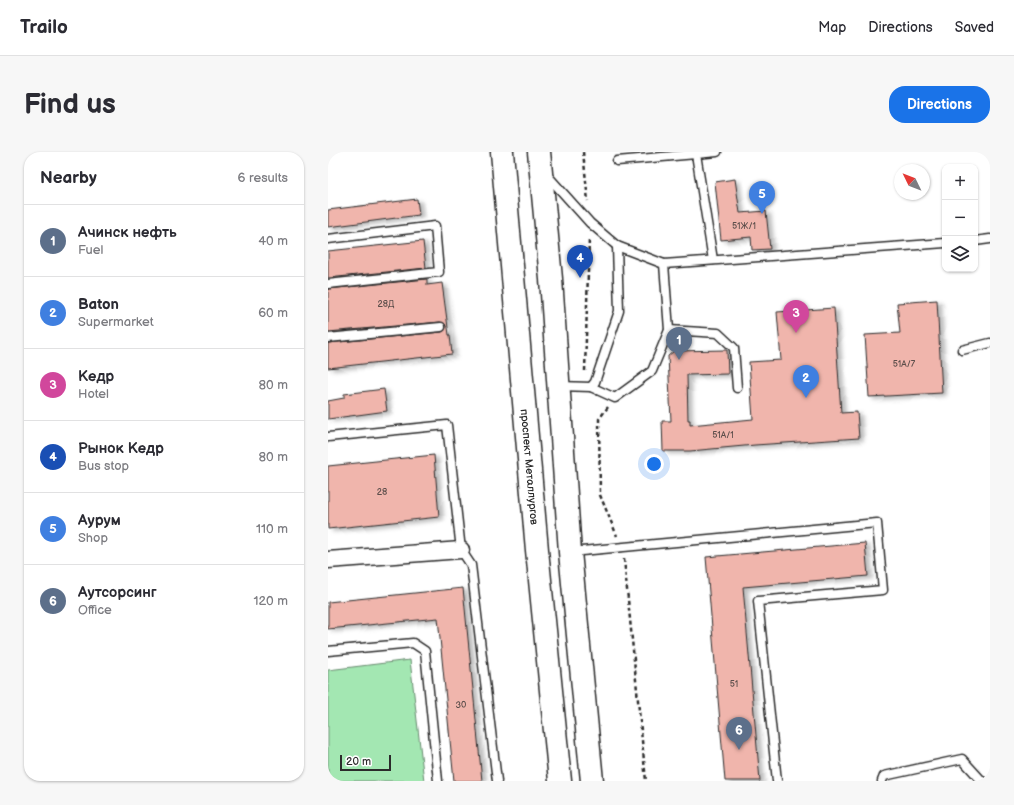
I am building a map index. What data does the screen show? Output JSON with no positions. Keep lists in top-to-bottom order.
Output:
{
  "streets": {
    "main road": ["проспект Металлургов"]
  },
  "house_numbers": [
    "51Ж/1",
    "28Д",
    "51А/7",
    "51А/1",
    "28",
    "51",
    "30"
  ],
  "scale_bar": "20 m",
  "north": "top left",
  "page": {
    "header": "Trailo",
    "nav": ["Map", "Directions", "Saved"],
    "buttons": "Directions",
    "title": "Find us",
    "heading": ["Nearby", "6 results"],
    "map_buttons": ["+", "−"],
    "pins": [
      "5",
      "4",
      "3",
      "1",
      "2",
      "6"
    ],
    "list": [
      {
        "mark": "1",
        "name": "Ачинск нефть",
        "note": "Fuel",
        "value": "40 m"
      },
      {
        "mark": "2",
        "name": "Baton",
        "note": "Supermarket",
        "value": "60 m"
      },
      {
        "mark": "3",
        "name": "Кедр",
        "note": "Hotel",
        "value": "80 m"
      },
      {
        "mark": "4",
        "name": "Рынок Кедр",
        "note": "Bus stop",
        "value": "80 m"
      },
      {
        "mark": "5",
        "name": "Аурум",
        "note": "Shop",
        "value": "110 m"
      },
      {
        "mark": "6",
        "name": "Аутсорсинг",
        "note": "Office",
        "value": "120 m"
      }
    ],
    "scale": "20 m"
  }
}
